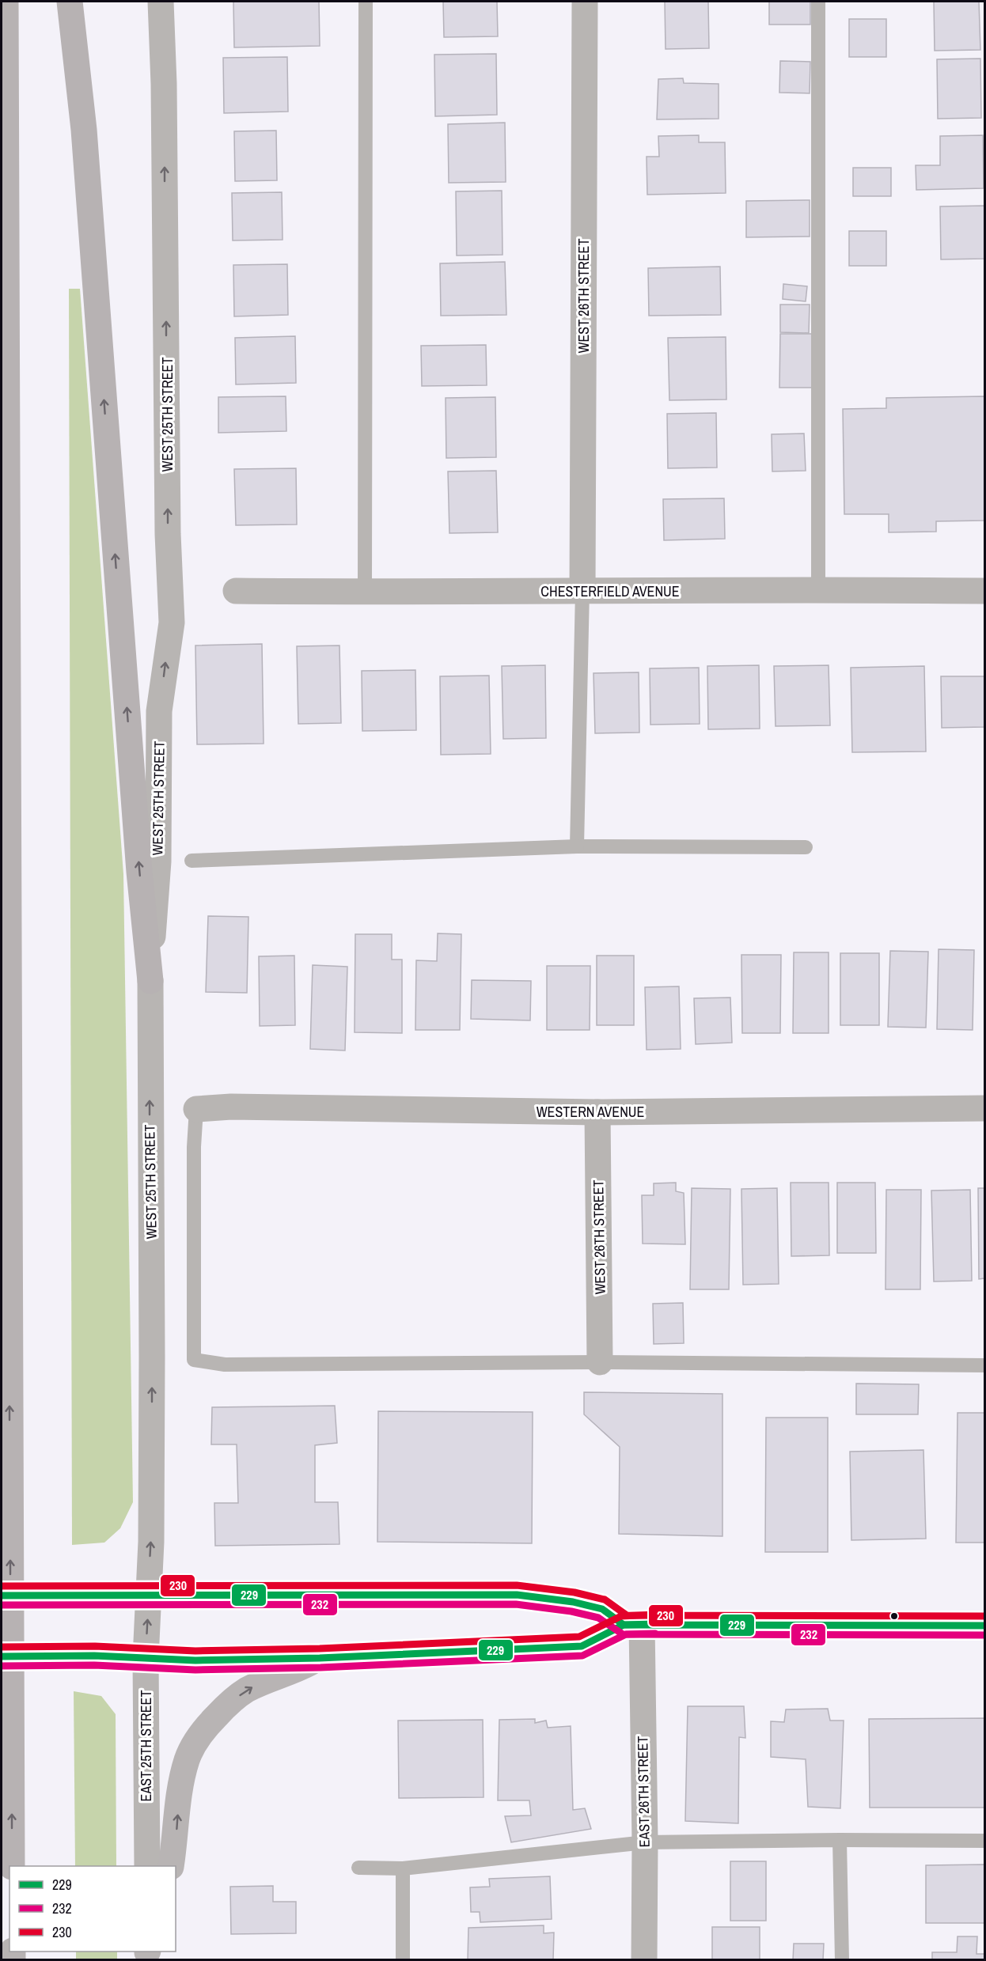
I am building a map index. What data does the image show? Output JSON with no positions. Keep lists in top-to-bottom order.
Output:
{
  "streets": {
    "street": [
      "WEST 26TH STREET",
      "WEST 25TH STREET",
      "CHESTERFIELD AVENUE",
      "WESTERN AVENUE",
      "EAST 25TH STREET",
      "EAST 26TH STREET"
    ]
  },
  "crossings": [
    ["WEST 26TH STREET", "CHESTERFIELD AVENUE"],
    ["WEST 26TH STREET", "WESTERN AVENUE"],
    ["WEST 25TH STREET", "EAST 25TH STREET"]
  ],
  "one_way": ["WEST 25TH STREET"],
  "lines": ["transit line 230", "transit line 229", "transit line 232"],
  "legend": ["229", "232", "230"]
}
